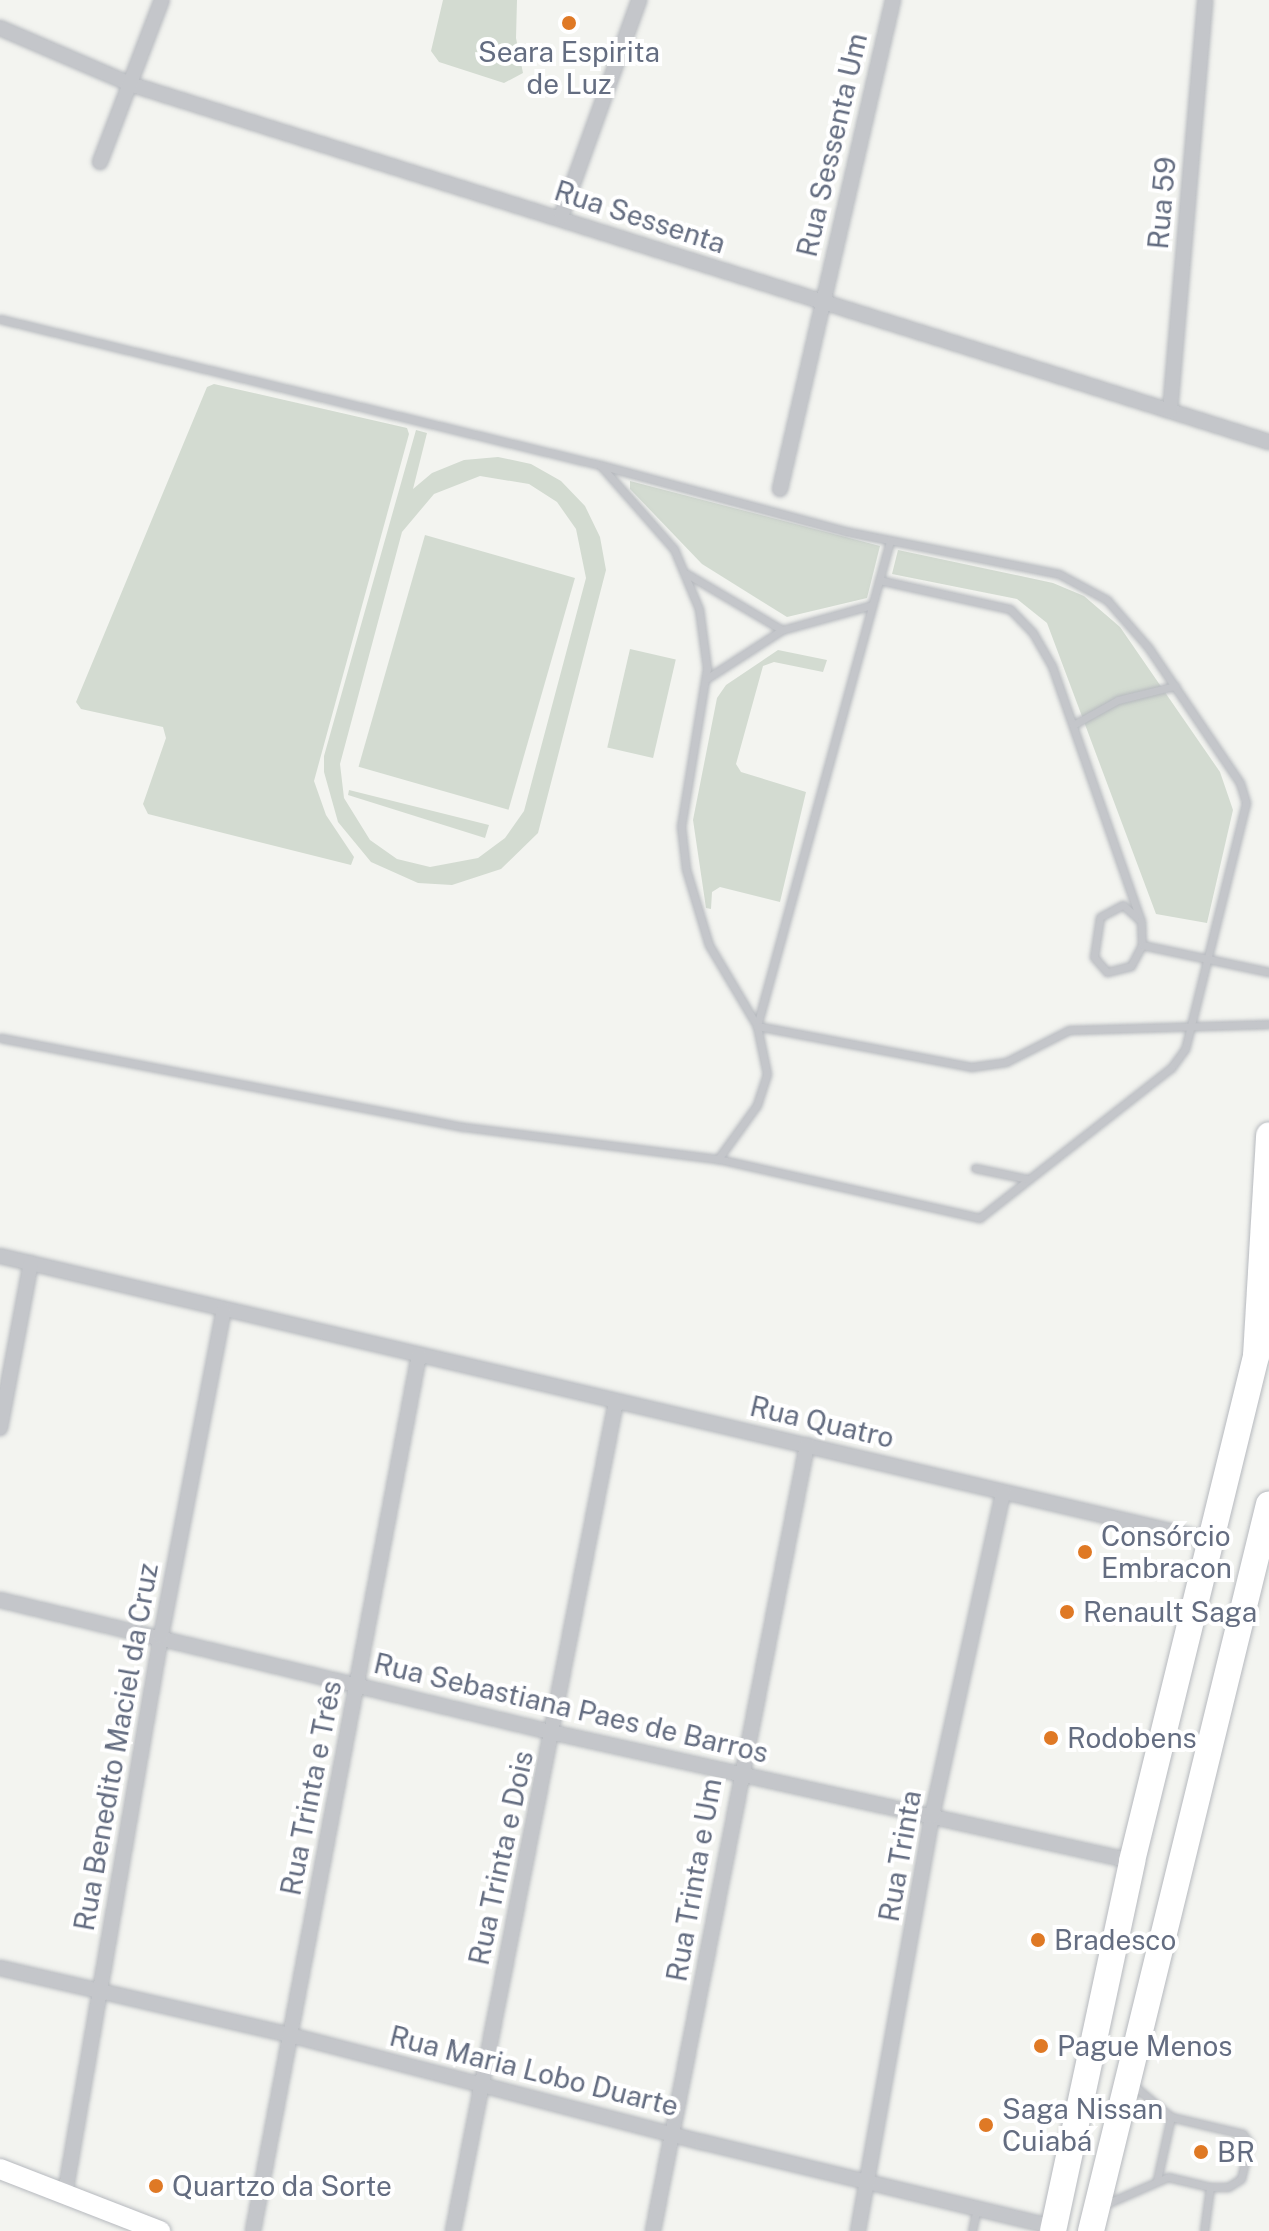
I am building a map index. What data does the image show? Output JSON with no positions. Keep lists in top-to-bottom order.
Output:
{
  "streets": {
    "street": [
      "Rua Sessenta Um",
      "Rua 59",
      "Rua Sessenta",
      "Rua Quatro",
      "Rua Sebastiana Paes de Barros",
      "Rua Benedito Maciel da Cruz",
      "Rua Trinta e Três",
      "Rua Trinta",
      "Rua Trinta e Dois",
      "Rua Trinta e Um",
      "Rua Maria Lobo Duarte"
    ]
  },
  "crossings": [
    ["Rua Sessenta Um", "Rua Sessenta"],
    ["Rua 59", "Rua Sessenta"],
    ["Rua Quatro", "Rua Benedito Maciel da Cruz"],
    ["Rua Quatro", "Rua Trinta e Três"],
    ["Rua Quatro", "Rua Trinta"],
    ["Rua Quatro", "Rua Trinta e Dois"],
    ["Rua Quatro", "Rua Trinta e Um"],
    ["Rua Sebastiana Paes de Barros", "Rua Benedito Maciel da Cruz"],
    ["Rua Sebastiana Paes de Barros", "Rua Trinta e Três"],
    ["Rua Sebastiana Paes de Barros", "Rua Trinta"],
    ["Rua Sebastiana Paes de Barros", "Rua Trinta e Dois"],
    ["Rua Sebastiana Paes de Barros", "Rua Trinta e Um"],
    ["Rua Benedito Maciel da Cruz", "Rua Maria Lobo Duarte"],
    ["Rua Trinta e Três", "Rua Maria Lobo Duarte"],
    ["Rua Trinta", "Rua Maria Lobo Duarte"],
    ["Rua Trinta e Dois", "Rua Maria Lobo Duarte"],
    ["Rua Trinta e Um", "Rua Maria Lobo Duarte"]
  ],
  "places": [
    "Seara Espirita de Luz",
    "Consórcio Embracon",
    "Renault Saga",
    "Rodobens",
    "Bradesco",
    "Pague Menos",
    "Saga Nissan Cuiabá",
    "BR",
    "Quartzo da Sorte"
  ]
}
